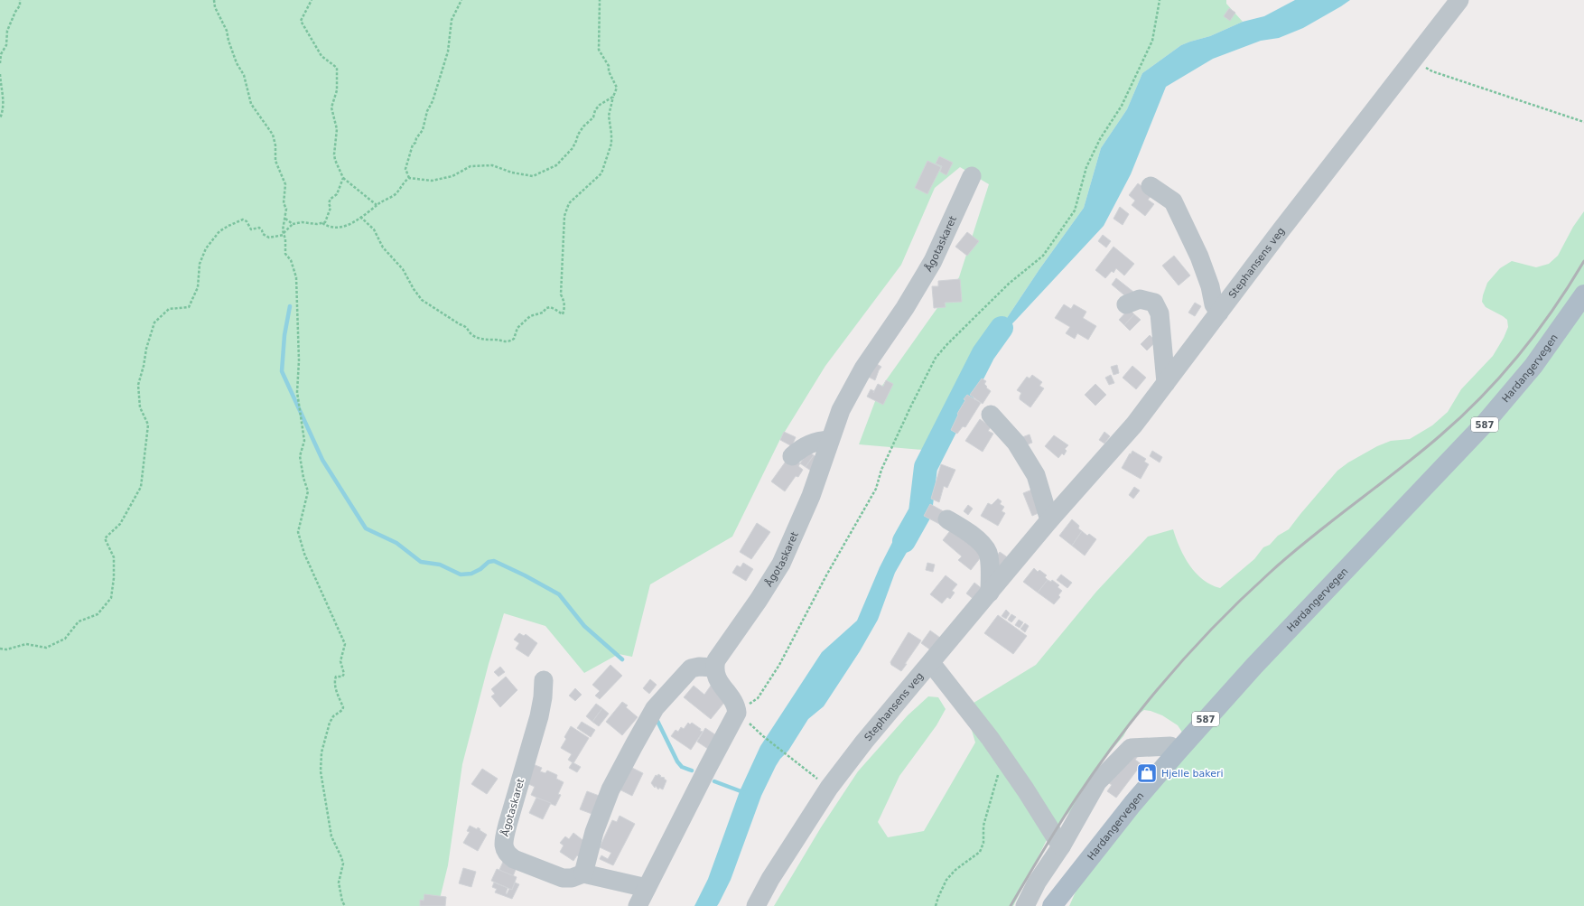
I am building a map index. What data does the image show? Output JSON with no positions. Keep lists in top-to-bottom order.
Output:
{
  "streets": {
    "main road": ["Hardangervegen", "587"],
    "street": ["Ågotaskaret", "Stephansens veg"]
  },
  "places": {
    "shop": ["Hjelle bakeri"]
  }
}
